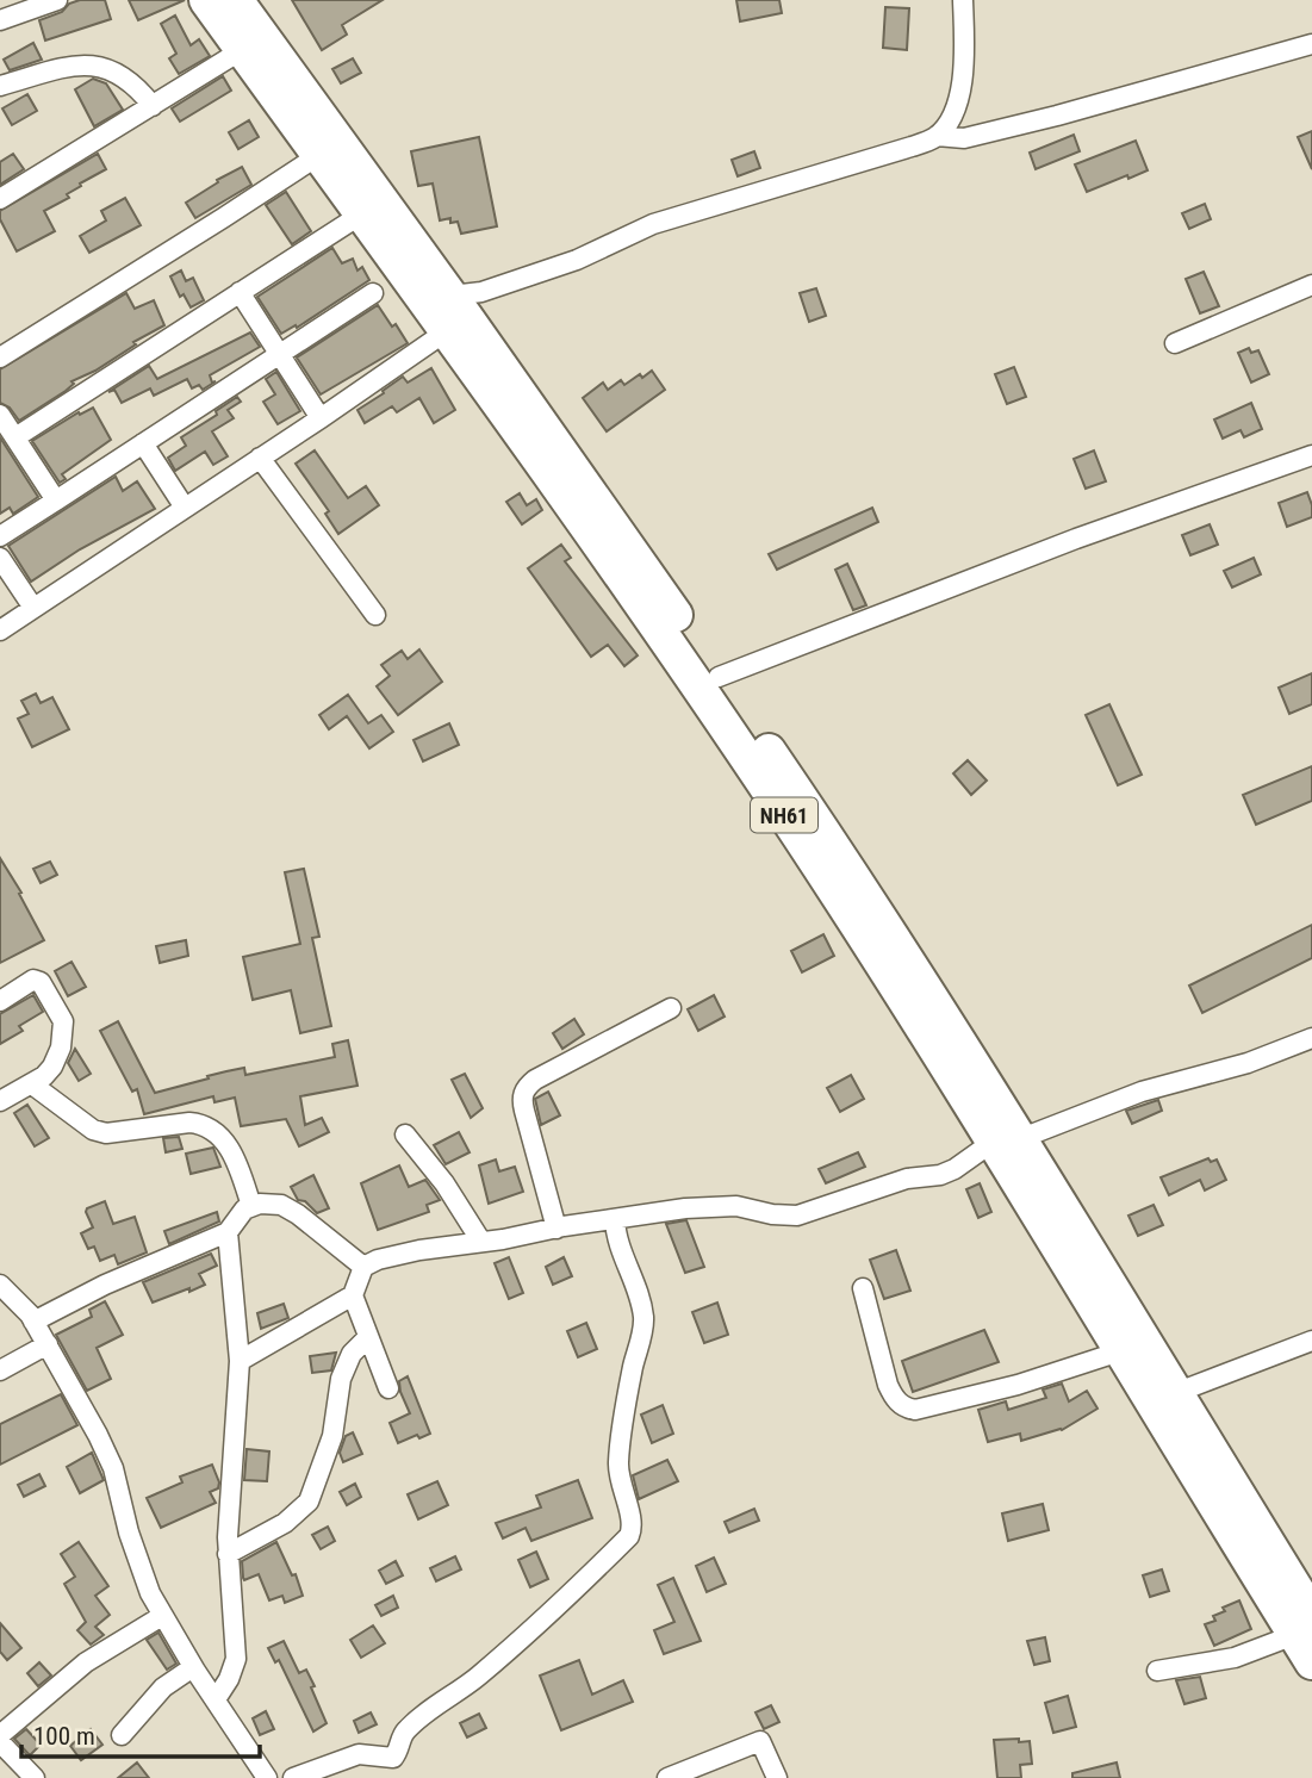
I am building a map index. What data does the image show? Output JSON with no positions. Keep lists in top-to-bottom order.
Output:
{
  "streets": {
    "highway": ["NH61"]
  },
  "scale_bar": "100 m"
}
